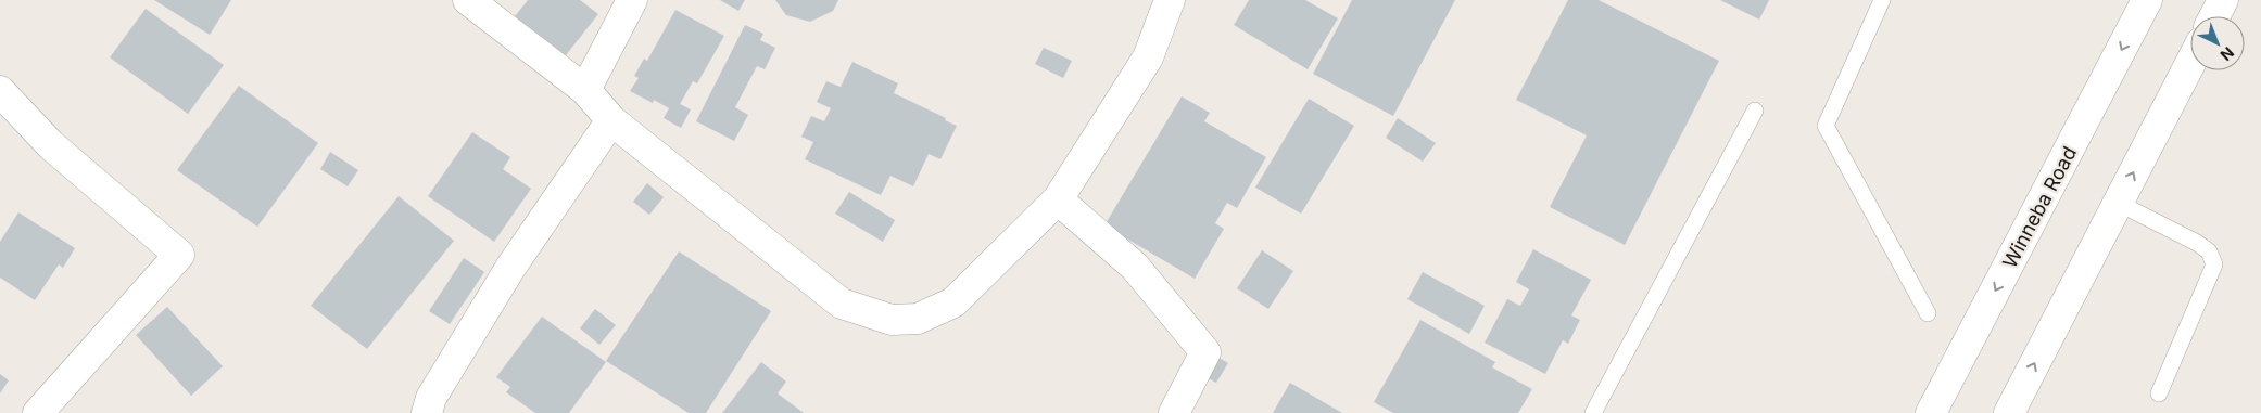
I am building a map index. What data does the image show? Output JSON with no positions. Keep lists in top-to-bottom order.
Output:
{
  "streets": {
    "main road": ["Winneba Road"]
  },
  "north": "bottom right"
}
